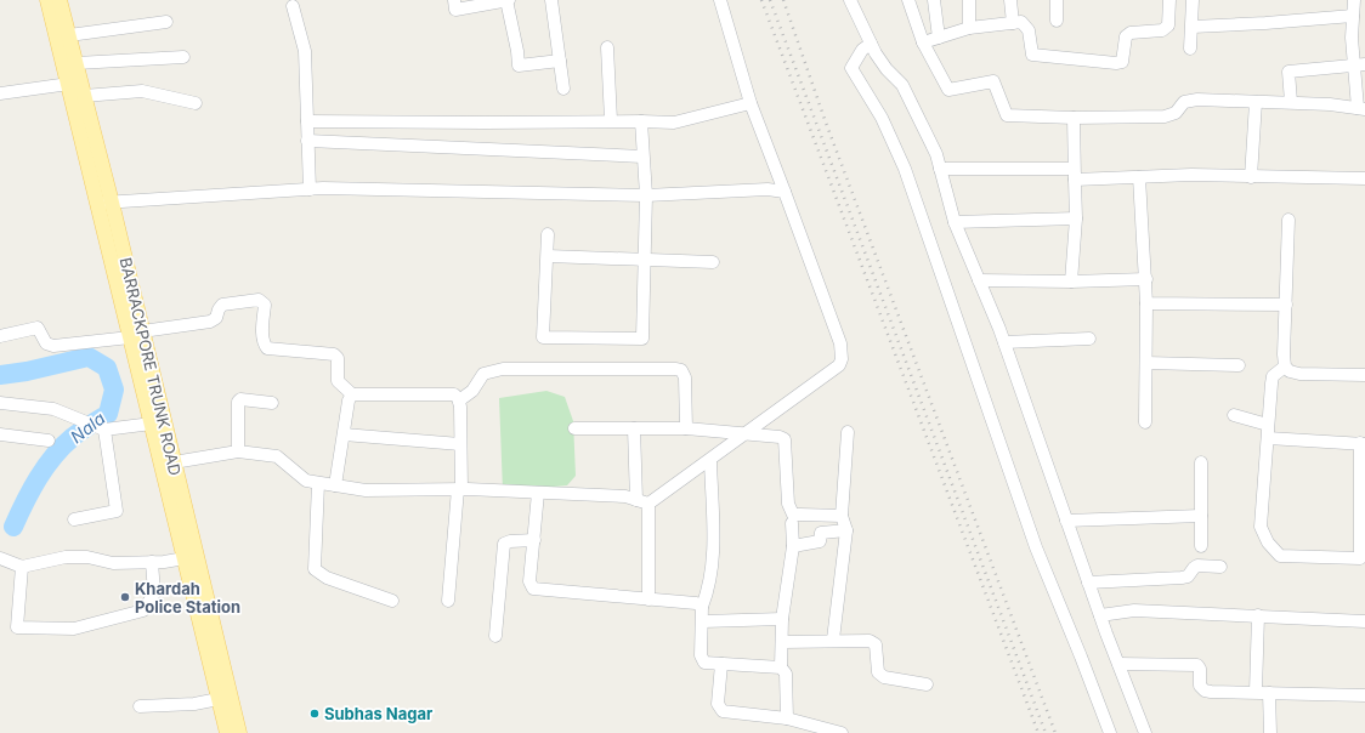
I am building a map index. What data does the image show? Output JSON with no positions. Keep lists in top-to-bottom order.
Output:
{
  "streets": {
    "main road": ["BARRACKPORE TRUNK ROAD"]
  },
  "water": ["Nala"],
  "places": ["Khardah Police Station", "Subhas Nagar"]
}
